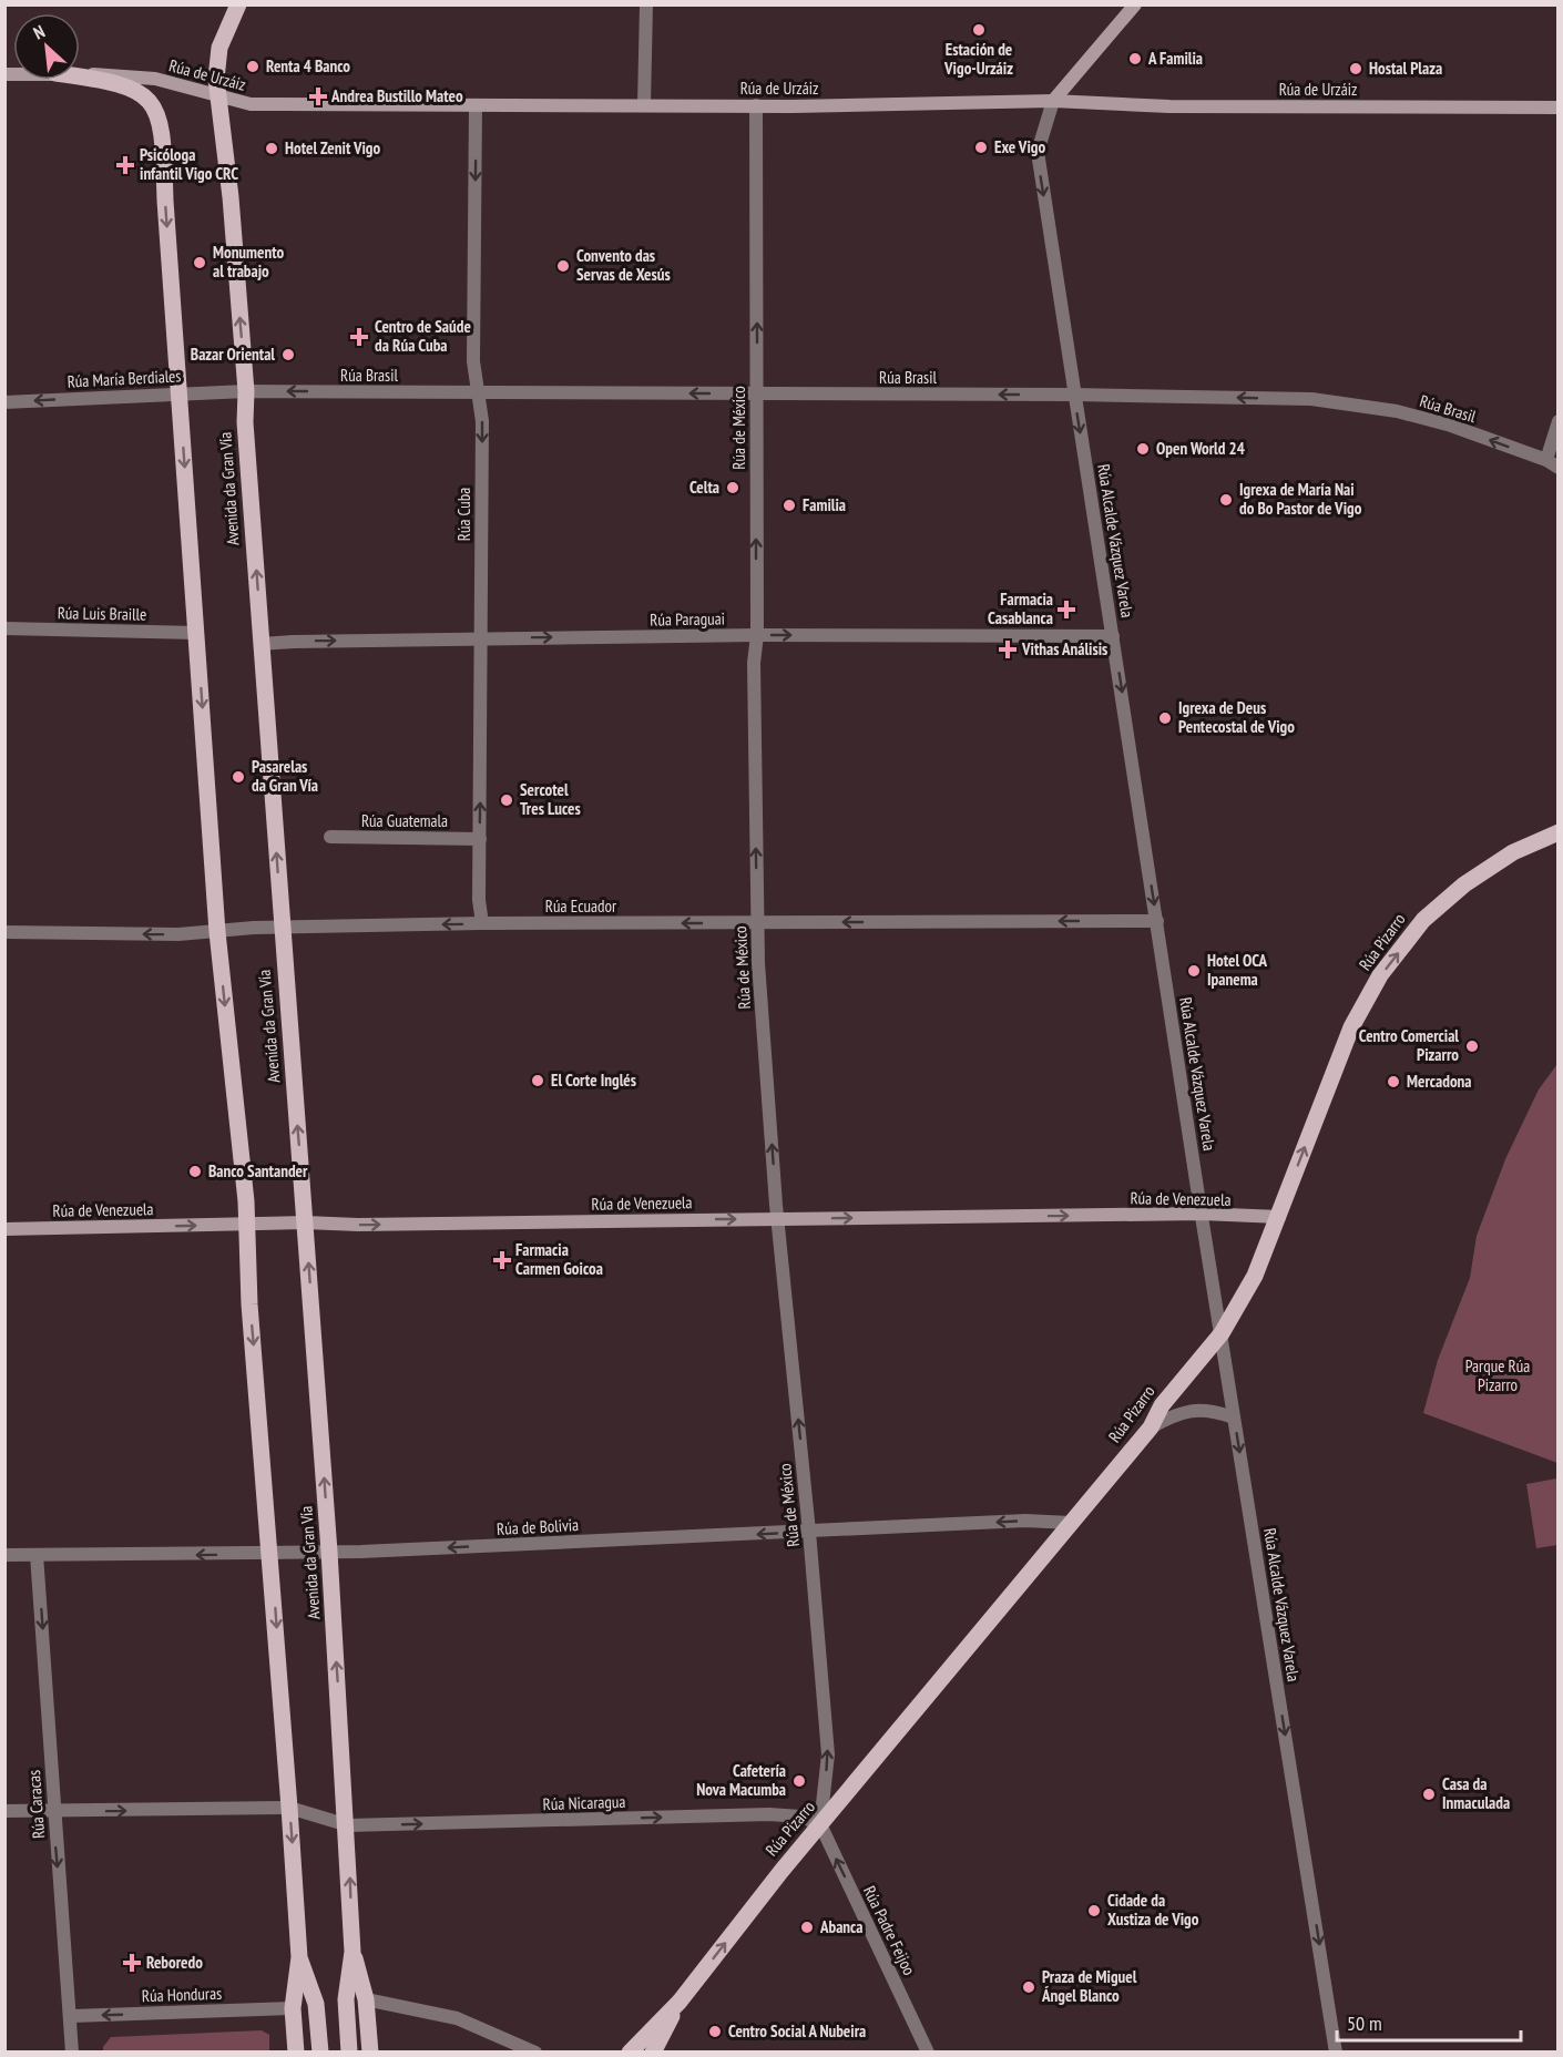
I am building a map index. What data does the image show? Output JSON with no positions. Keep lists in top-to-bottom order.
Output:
{
  "streets": {
    "main road": [
      "Rúa de Urzáiz",
      "Avenida da Gran Vía",
      "Rúa Pizarro",
      "Rúa de Venezuela"
    ],
    "street": [
      "Rúa Brasil",
      "Rúa María Berdiales",
      "Rúa de México",
      "Rúa Cuba",
      "Rúa Alcalde Vázquez Varela",
      "Rúa Luis Braille",
      "Rúa Paraguai",
      "Rúa Guatemala",
      "Rúa Ecuador",
      "Rúa de Bolivia",
      "Rúa Nicaragua",
      "Rúa Caracas",
      "Rúa Padre Feijoo",
      "Rúa Honduras"
    ]
  },
  "crossings": [
    ["Rúa de Urzáiz", "Rúa de México"],
    ["Rúa de Urzáiz", "Avenida da Gran Vía"],
    ["Rúa de Urzáiz", "Rúa Cuba"],
    ["Rúa de Urzáiz", "Rúa Alcalde Vázquez Varela"],
    ["Rúa Brasil", "Rúa María Berdiales"],
    ["Rúa Brasil", "Rúa de México"],
    ["Rúa Brasil", "Avenida da Gran Vía"],
    ["Rúa Brasil", "Rúa Cuba"],
    ["Rúa Brasil", "Rúa Alcalde Vázquez Varela"],
    ["Rúa María Berdiales", "Avenida da Gran Vía"],
    ["Rúa de México", "Rúa Paraguai"],
    ["Rúa de México", "Rúa Ecuador"],
    ["Rúa de México", "Rúa Pizarro"],
    ["Rúa de México", "Rúa de Venezuela"],
    ["Rúa de México", "Rúa de Bolivia"],
    ["Rúa de México", "Rúa Nicaragua"],
    ["Rúa de México", "Rúa Padre Feijoo"],
    ["Avenida da Gran Vía", "Rúa Paraguai"],
    ["Avenida da Gran Vía", "Rúa Ecuador"],
    ["Avenida da Gran Vía", "Rúa de Venezuela"],
    ["Avenida da Gran Vía", "Rúa de Bolivia"],
    ["Avenida da Gran Vía", "Rúa Nicaragua"],
    ["Rúa Cuba", "Rúa Paraguai"],
    ["Rúa Cuba", "Rúa Guatemala"],
    ["Rúa Cuba", "Rúa Ecuador"],
    ["Rúa Alcalde Vázquez Varela", "Rúa Paraguai"],
    ["Rúa Alcalde Vázquez Varela", "Rúa Ecuador"],
    ["Rúa Alcalde Vázquez Varela", "Rúa Pizarro"],
    ["Rúa Alcalde Vázquez Varela", "Rúa de Venezuela"],
    ["Rúa Pizarro", "Rúa de Venezuela"],
    ["Rúa Pizarro", "Rúa de Bolivia"],
    ["Rúa Pizarro", "Rúa Nicaragua"],
    ["Rúa Pizarro", "Rúa Padre Feijoo"],
    ["Rúa de Bolivia", "Rúa Caracas"],
    ["Rúa Nicaragua", "Rúa Padre Feijoo"],
    ["Rúa Caracas", "Rúa Honduras"]
  ],
  "one_way": [
    "Rúa Brasil",
    "Rúa María Berdiales",
    "Rúa de México",
    "Rúa Alcalde Vázquez Varela",
    "Rúa Paraguai",
    "Rúa Ecuador",
    "Rúa Pizarro",
    "Rúa de Venezuela",
    "Rúa de Bolivia",
    "Rúa Nicaragua",
    "Rúa Caracas",
    "Rúa Padre Feijoo",
    "Rúa Honduras"
  ],
  "parks": ["Parque Rúa Pizarro"],
  "places": {
    "other": [
      "Estación de Vigo-Urzáiz",
      "A Familia",
      "Renta 4 Banco",
      "Hostal Plaza",
      "Exe Vigo",
      "Hotel Zenit Vigo",
      "Monumento al trabajo",
      "Convento das Servas de Xesús",
      "Bazar Oriental",
      "Open World 24",
      "Celta",
      "Igrexa de María Nai do Bo Pastor de Vigo",
      "Familia",
      "Igrexa de Deus Pentecostal de Vigo",
      "Pasarelas da Gran Vía",
      "Sercotel Tres Luces",
      "Hotel OCA Ipanema",
      "Centro Comercial Pizarro",
      "El Corte Inglés",
      "Mercadona",
      "Banco Santander",
      "Cafetería Nova Macumba",
      "Casa da Inmaculada",
      "Cidade da Xustiza de Vigo",
      "Abanca",
      "Praza de Miguel Ángel Blanco",
      "Centro Social A Nubeira"
    ],
    "health": [
      "Andrea Bustillo Mateo",
      "Psicóloga infantil Vigo CRC",
      "Centro de Saúde da Rúa Cuba",
      "Farmacia Casablanca",
      "Vithas Análisis",
      "Farmacia Carmen Goicoa",
      "Reboredo"
    ]
  },
  "scale_bar": "50 m",
  "north": "top left"
}
